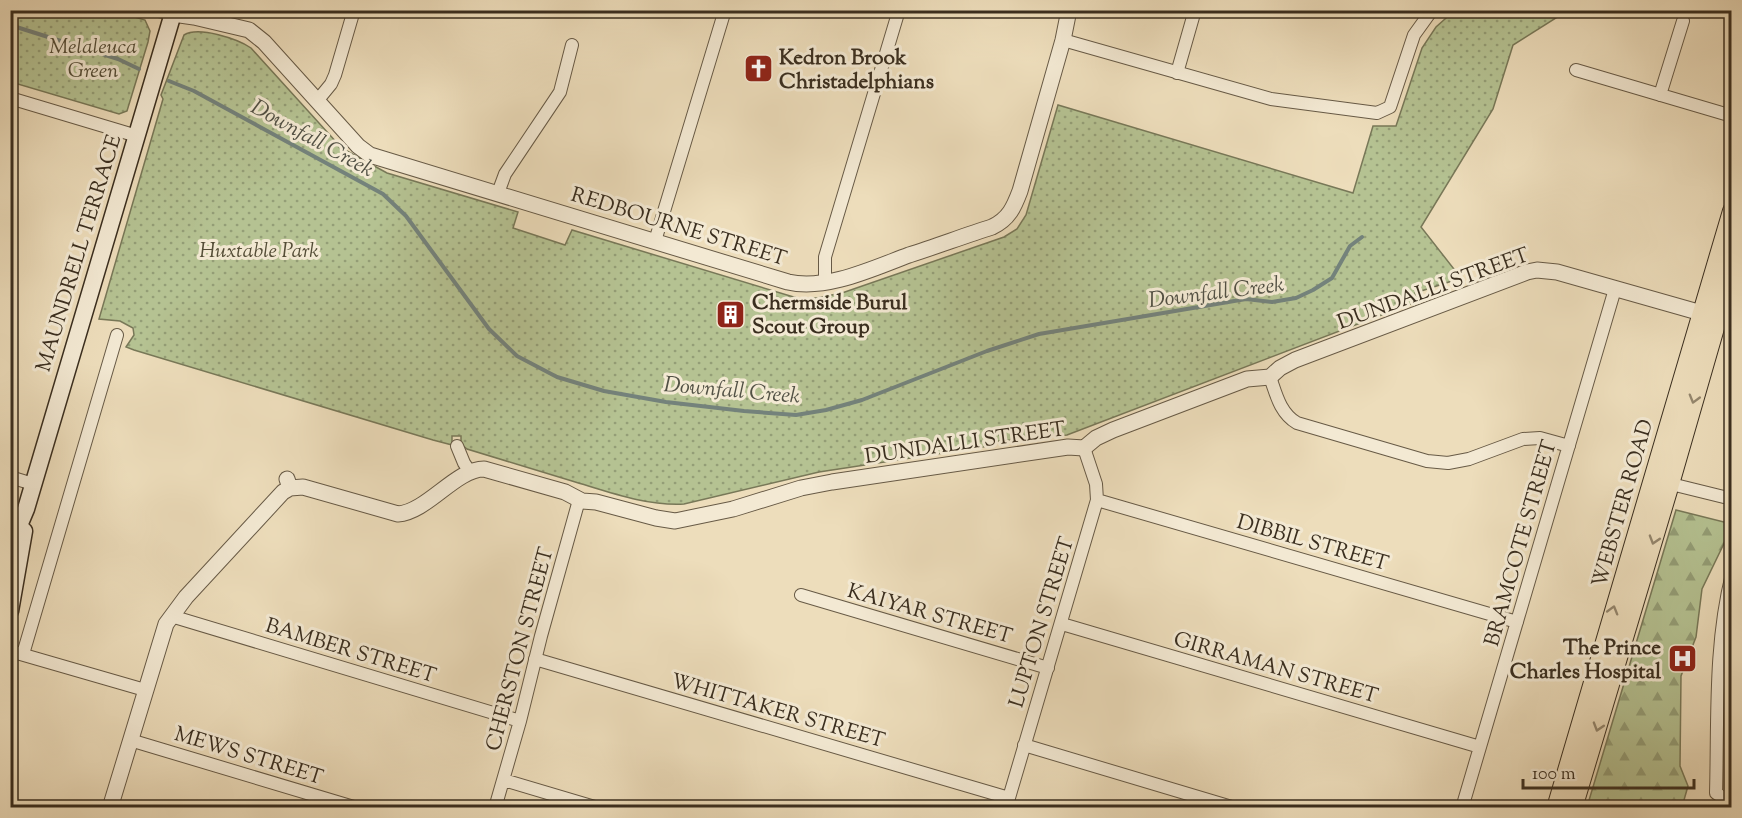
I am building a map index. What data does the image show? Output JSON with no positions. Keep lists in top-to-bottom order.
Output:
{
  "streets": {
    "main road": ["MAUNDRELL TERRACE", "WEBSTER ROAD"],
    "street": [
      "REDBOURNE STREET",
      "DUNDALLI STREET",
      "DIBBIL STREET",
      "BRAMCOTE STREET",
      "KAIYAR STREET",
      "LUPTON STREET",
      "CHERSTON STREET",
      "BAMBER STREET",
      "GIRRAMAN STREET",
      "WHITTAKER STREET",
      "MEWS STREET"
    ]
  },
  "crossings": [
    ["REDBOURNE STREET", "MAUNDRELL TERRACE"],
    ["DUNDALLI STREET", "WEBSTER ROAD"],
    ["DUNDALLI STREET", "BRAMCOTE STREET"],
    ["DUNDALLI STREET", "LUPTON STREET"],
    ["DUNDALLI STREET", "CHERSTON STREET"],
    ["DIBBIL STREET", "BRAMCOTE STREET"],
    ["DIBBIL STREET", "LUPTON STREET"],
    ["BRAMCOTE STREET", "GIRRAMAN STREET"],
    ["KAIYAR STREET", "LUPTON STREET"],
    ["LUPTON STREET", "GIRRAMAN STREET"],
    ["LUPTON STREET", "WHITTAKER STREET"],
    ["CHERSTON STREET", "BAMBER STREET"],
    ["CHERSTON STREET", "WHITTAKER STREET"]
  ],
  "water": ["Downfall Creek"],
  "parks": ["Melaleuca Green", "Huxtable Park"],
  "places": {
    "church": ["Kedron Brook Christadelphians"],
    "building": ["Chermside Burul Scout Group"],
    "hospital": ["The Prince Charles Hospital"]
  },
  "scale_bar": "100 m"
}
